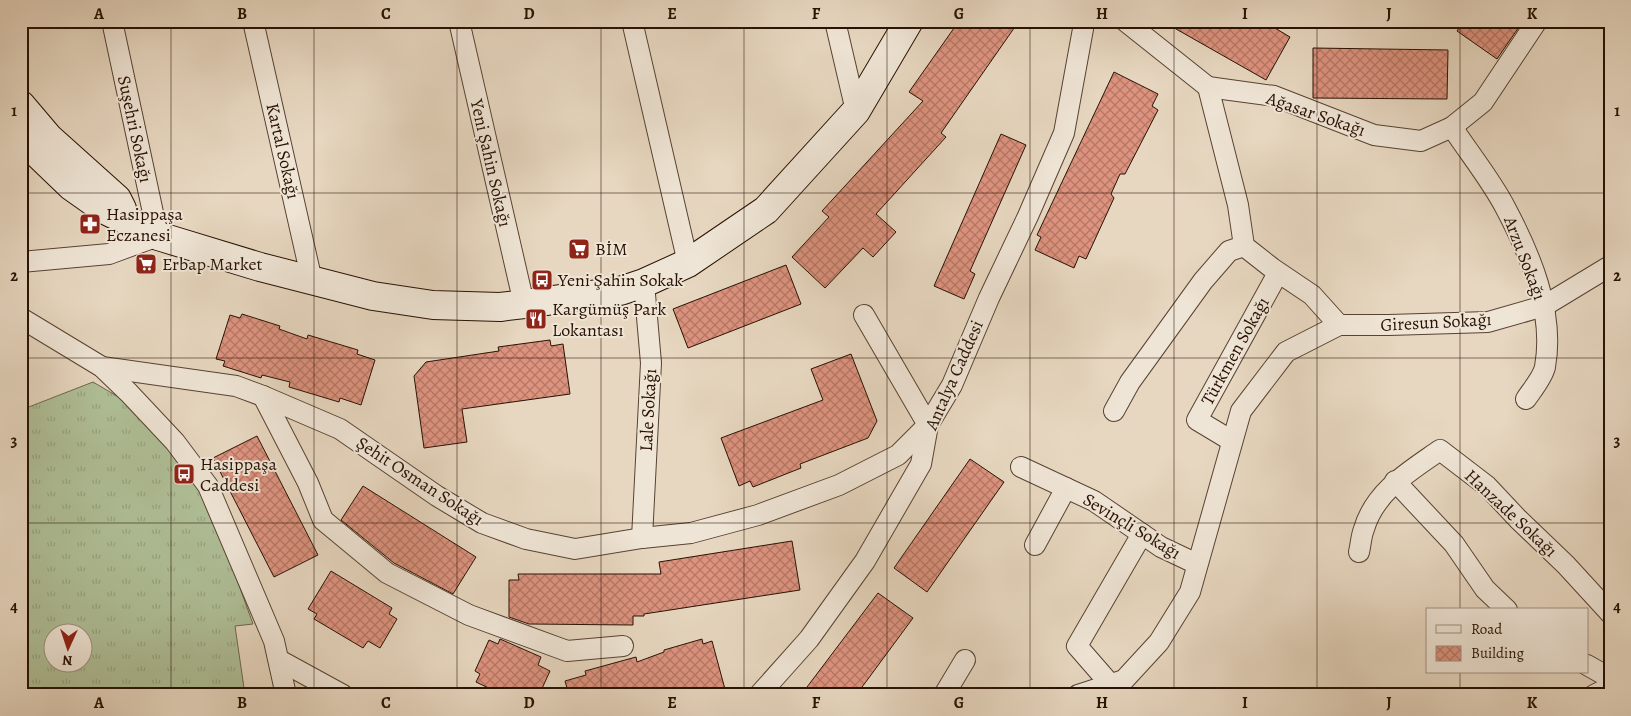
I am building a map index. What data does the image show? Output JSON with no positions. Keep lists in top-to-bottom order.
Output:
{
  "streets": {
    "street": [
      "Ağasar Sokağı",
      "Suşehri Sokağı",
      "Kartal Sokağı",
      "Yeni Şahin Sokağı",
      "Arzu Sokağı",
      "Giresun Sokağı",
      "Türkmen Sokağı",
      "Antalya Caddesi",
      "Lale Sokağı",
      "Şehit Osman Sokağı",
      "Hanzade Sokağı",
      "Sevinçli Sokağı"
    ]
  },
  "crossings": [
    ["Ağasar Sokağı", "Arzu Sokağı"],
    ["Arzu Sokağı", "Giresun Sokağı"],
    ["Antalya Caddesi", "Şehit Osman Sokağı"],
    ["Lale Sokağı", "Şehit Osman Sokağı"]
  ],
  "places": {
    "pharmacy": ["Hasippaşa Eczanesi"],
    "supermarket": ["BİM", "Erbap Market"],
    "bus stop": ["Yeni Şahin Sokak", "Hasippaşa Caddesi"],
    "restaurant": ["Kargümüş Park Lokantası"]
  },
  "legend": ["Road", "Building"],
  "north": "bottom",
  "grid": {
    "columns": [
      "A",
      "B",
      "C",
      "D",
      "E",
      "F",
      "G",
      "H",
      "I",
      "J",
      "K"
    ],
    "rows": [
      "1",
      "2",
      "3",
      "4"
    ]
  }
}
